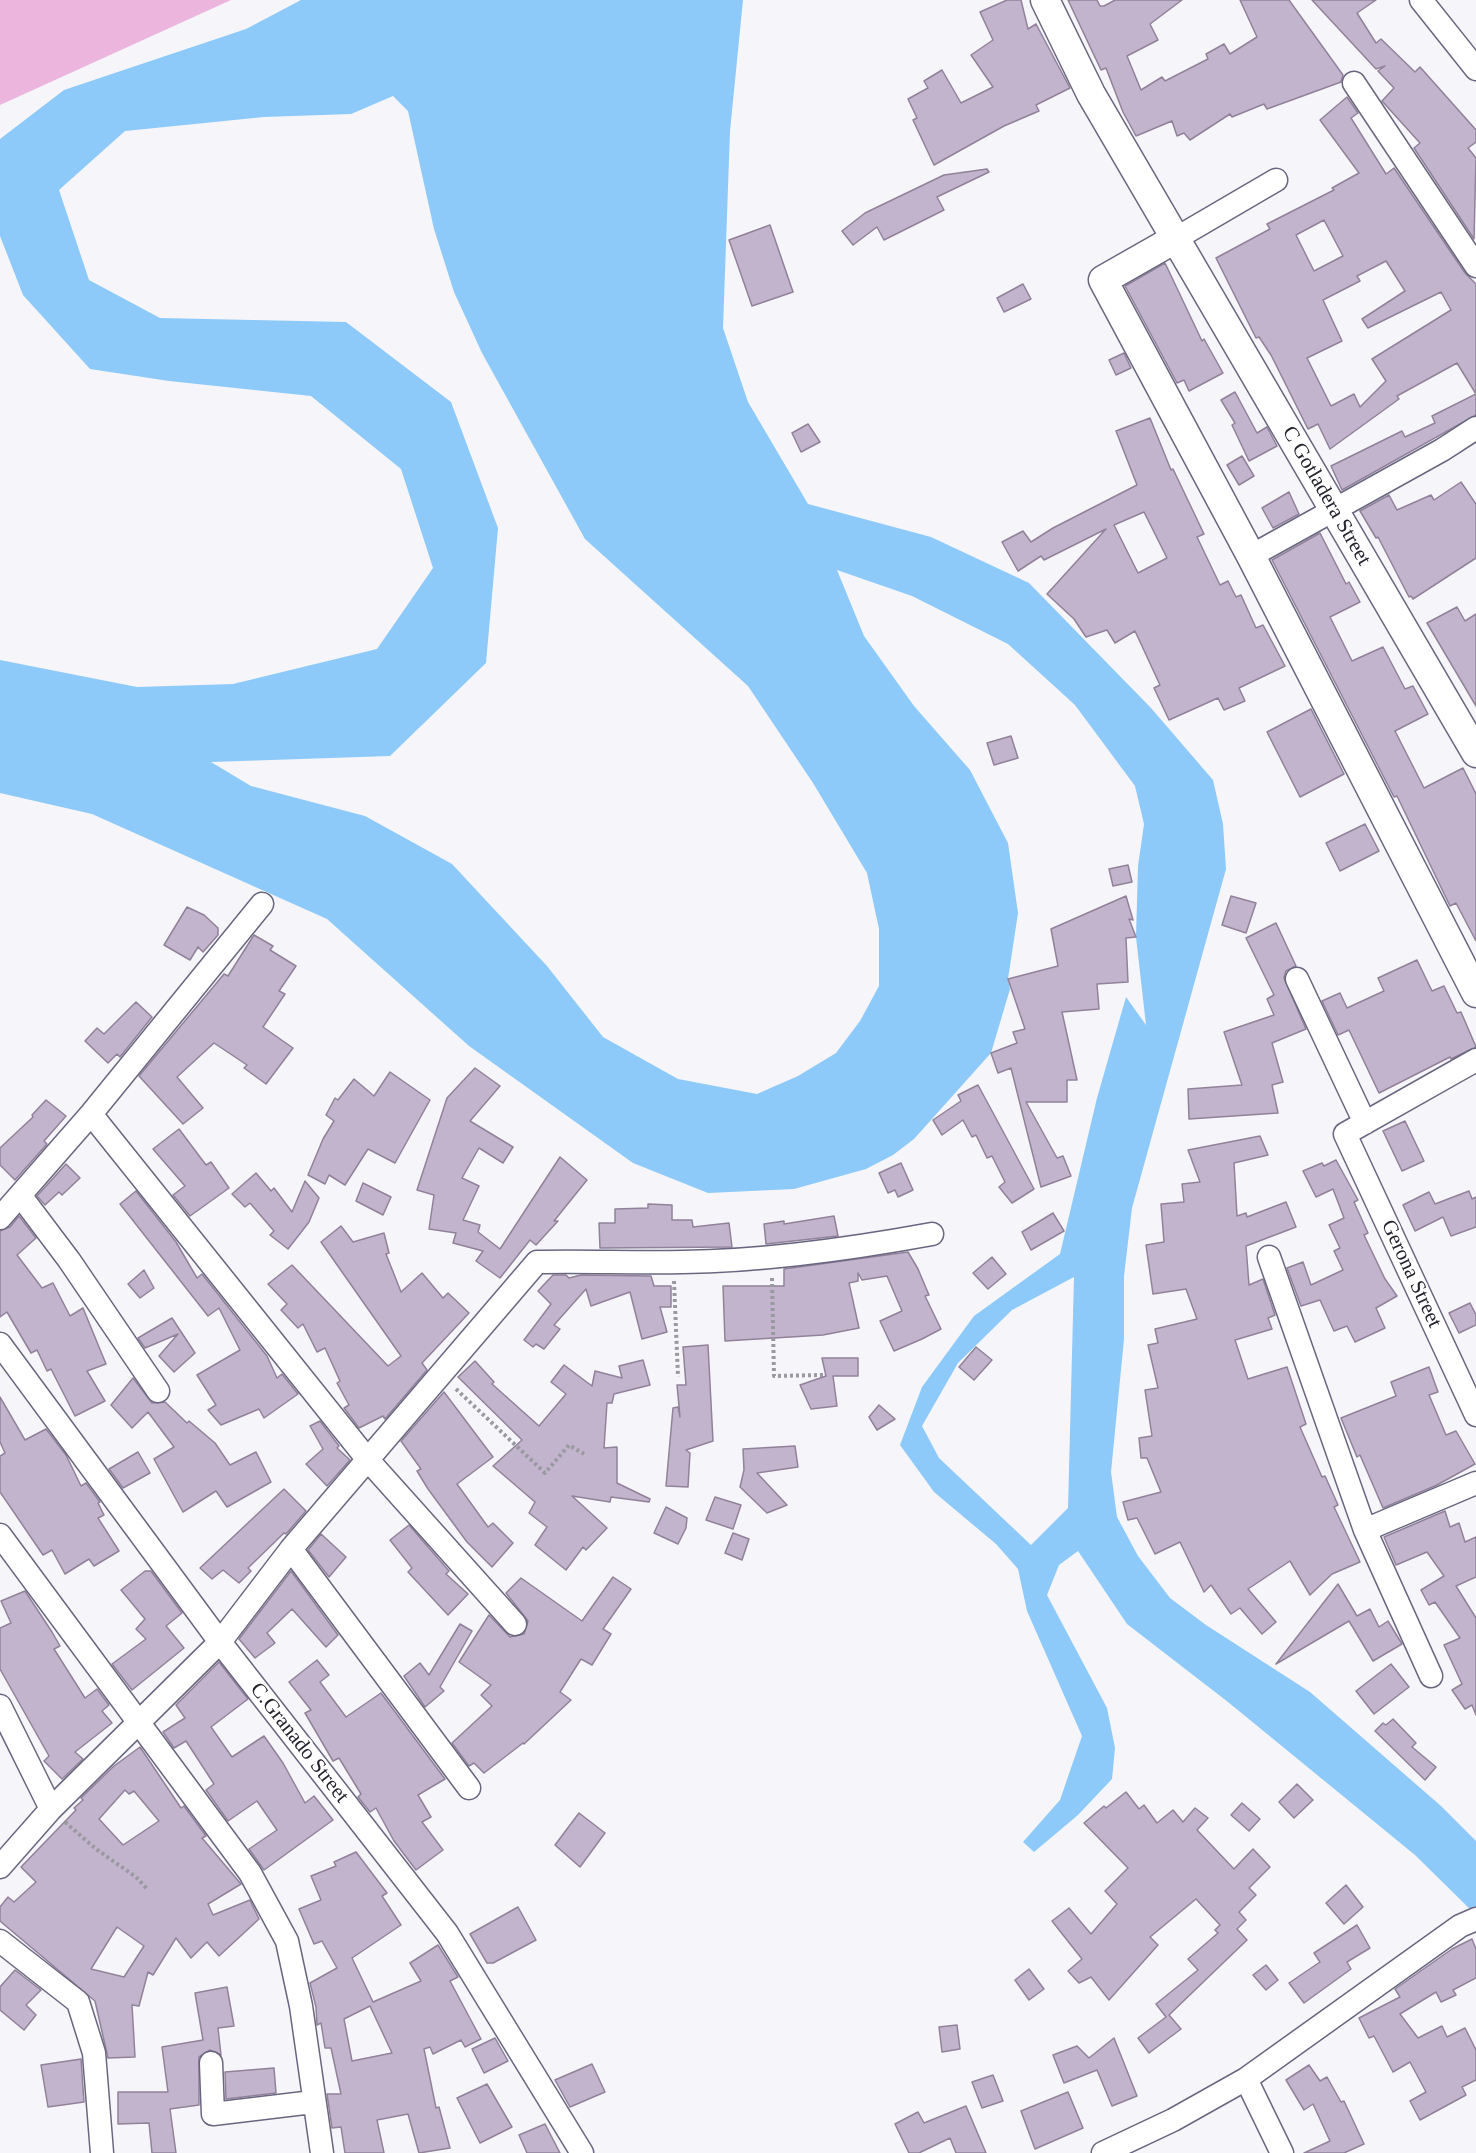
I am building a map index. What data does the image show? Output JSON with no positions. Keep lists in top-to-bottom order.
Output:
{
  "streets": {
    "street": ["C Gotladera Street", "Gerona Street", "C.Granado Street"]
  }
}
